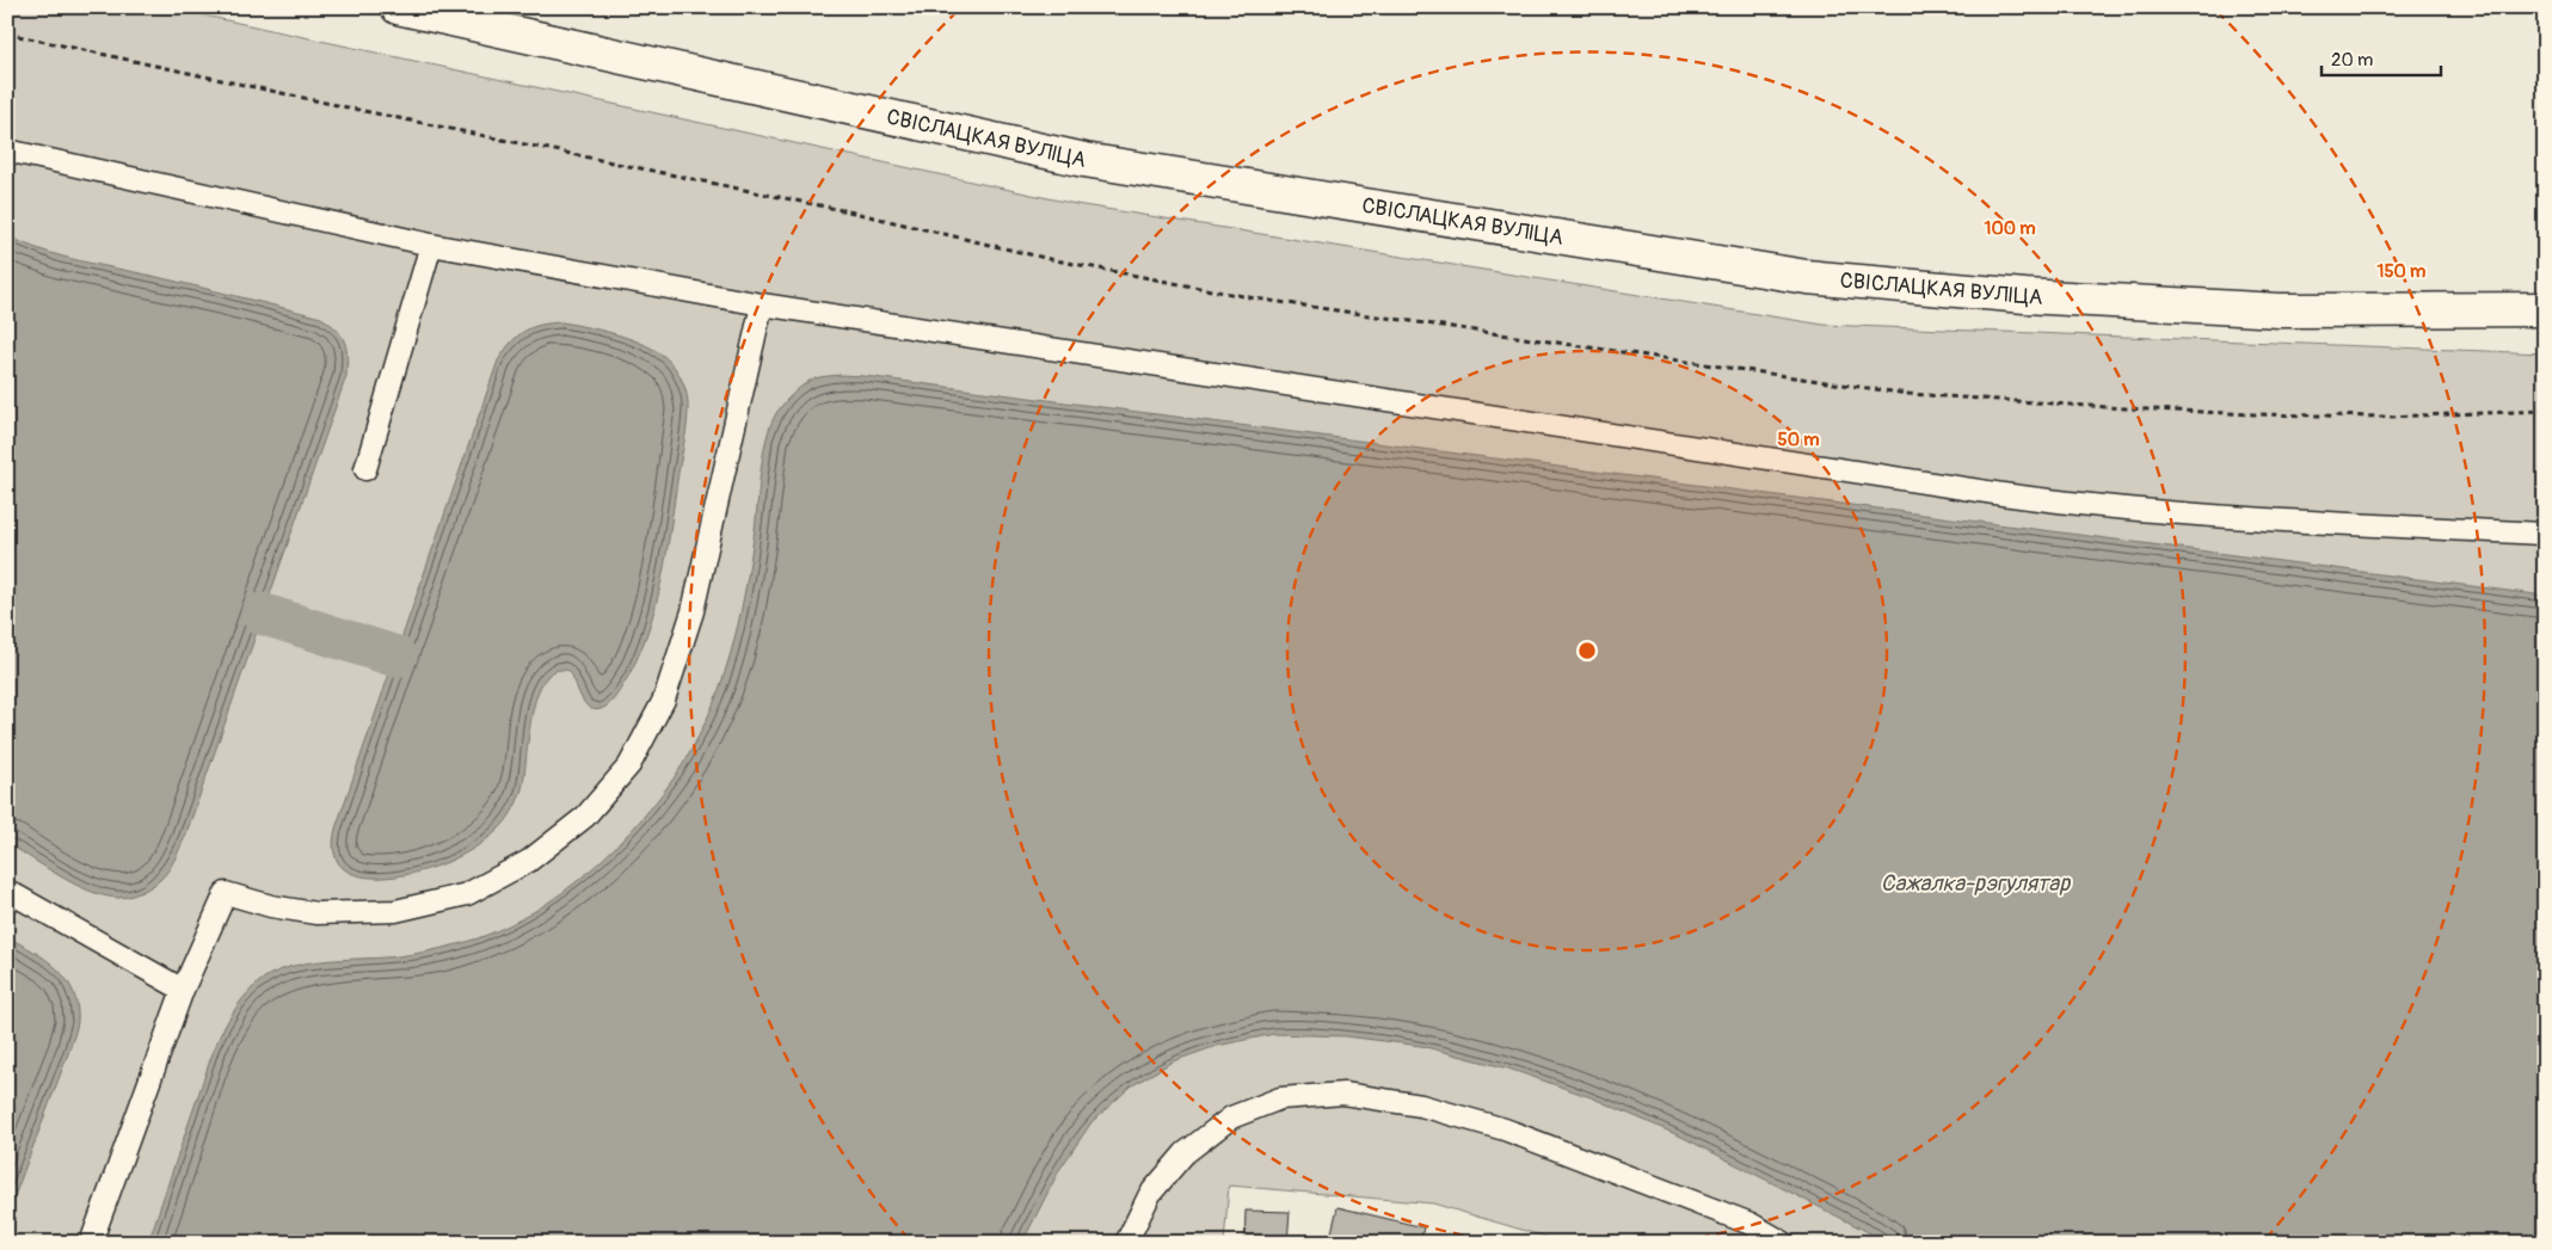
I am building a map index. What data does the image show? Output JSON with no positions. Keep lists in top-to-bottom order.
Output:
{
  "streets": {
    "main road": ["СВІСЛАЦКАЯ ВУЛІЦА"]
  },
  "water": ["Сажалка-рэгулятар"],
  "scale_bar": "20 m",
  "rings": ["100 m", "150 m", "50 m"]
}
